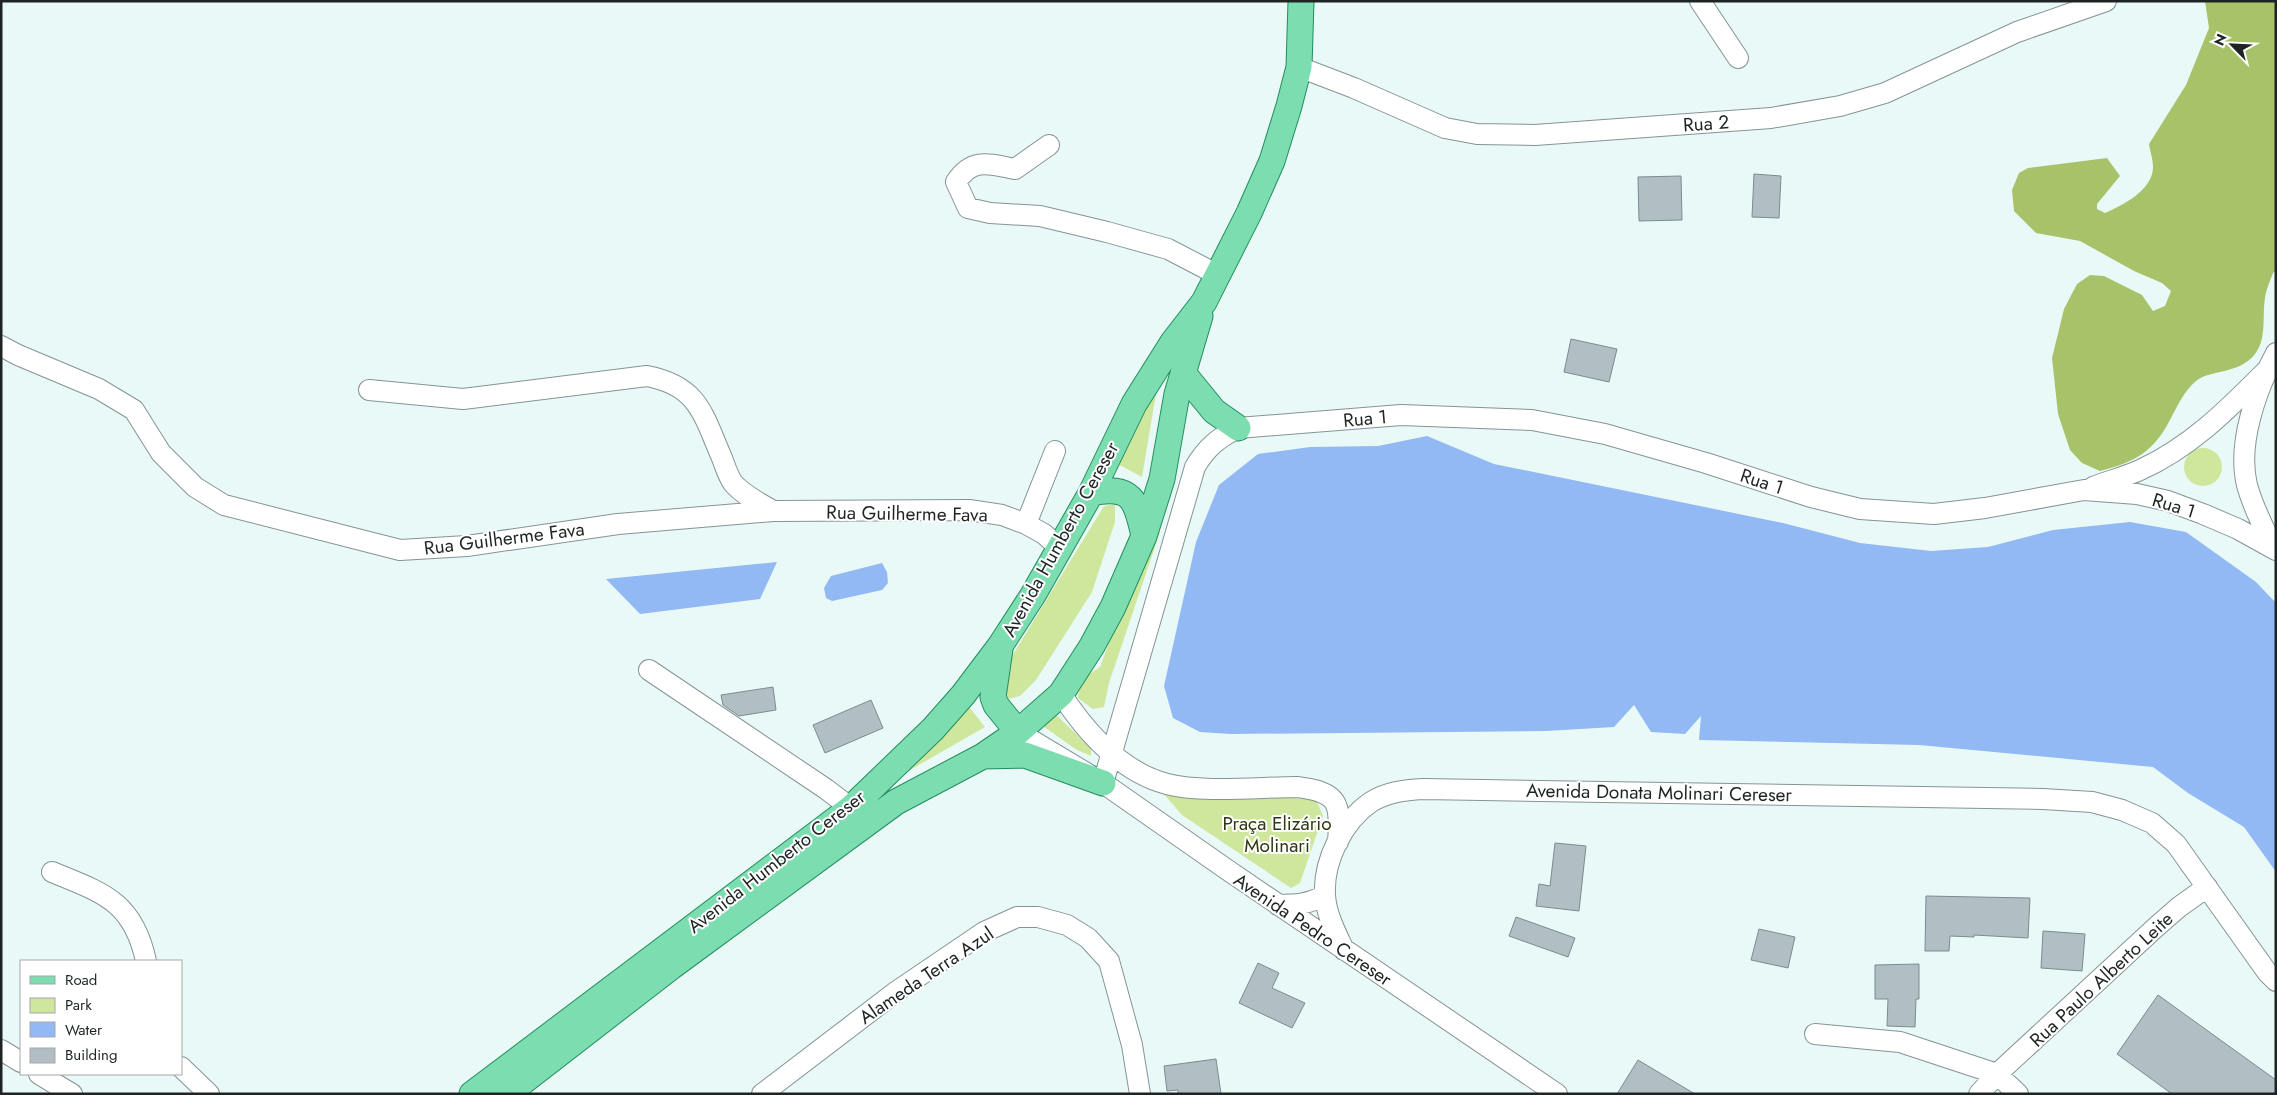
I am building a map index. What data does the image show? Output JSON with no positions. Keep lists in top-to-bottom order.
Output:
{
  "streets": {
    "main road": ["Avenida Humberto Cereser"],
    "street": [
      "Rua 2",
      "Rua 1",
      "Rua Guilherme Fava",
      "Avenida Donata Molinari Cereser",
      "Avenida Pedro Cereser",
      "Alameda Terra Azul",
      "Rua Paulo Alberto Leite"
    ]
  },
  "crossings": [
    ["Rua 2", "Avenida Humberto Cereser"],
    ["Rua Guilherme Fava", "Avenida Humberto Cereser"],
    ["Avenida Humberto Cereser", "Avenida Pedro Cereser"],
    ["Avenida Donata Molinari Cereser", "Rua Paulo Alberto Leite"]
  ],
  "parks": ["Praça Elizário Molinari"],
  "legend": [
    "Road",
    "Park",
    "Water",
    "Building"
  ],
  "north": "top left"
}
